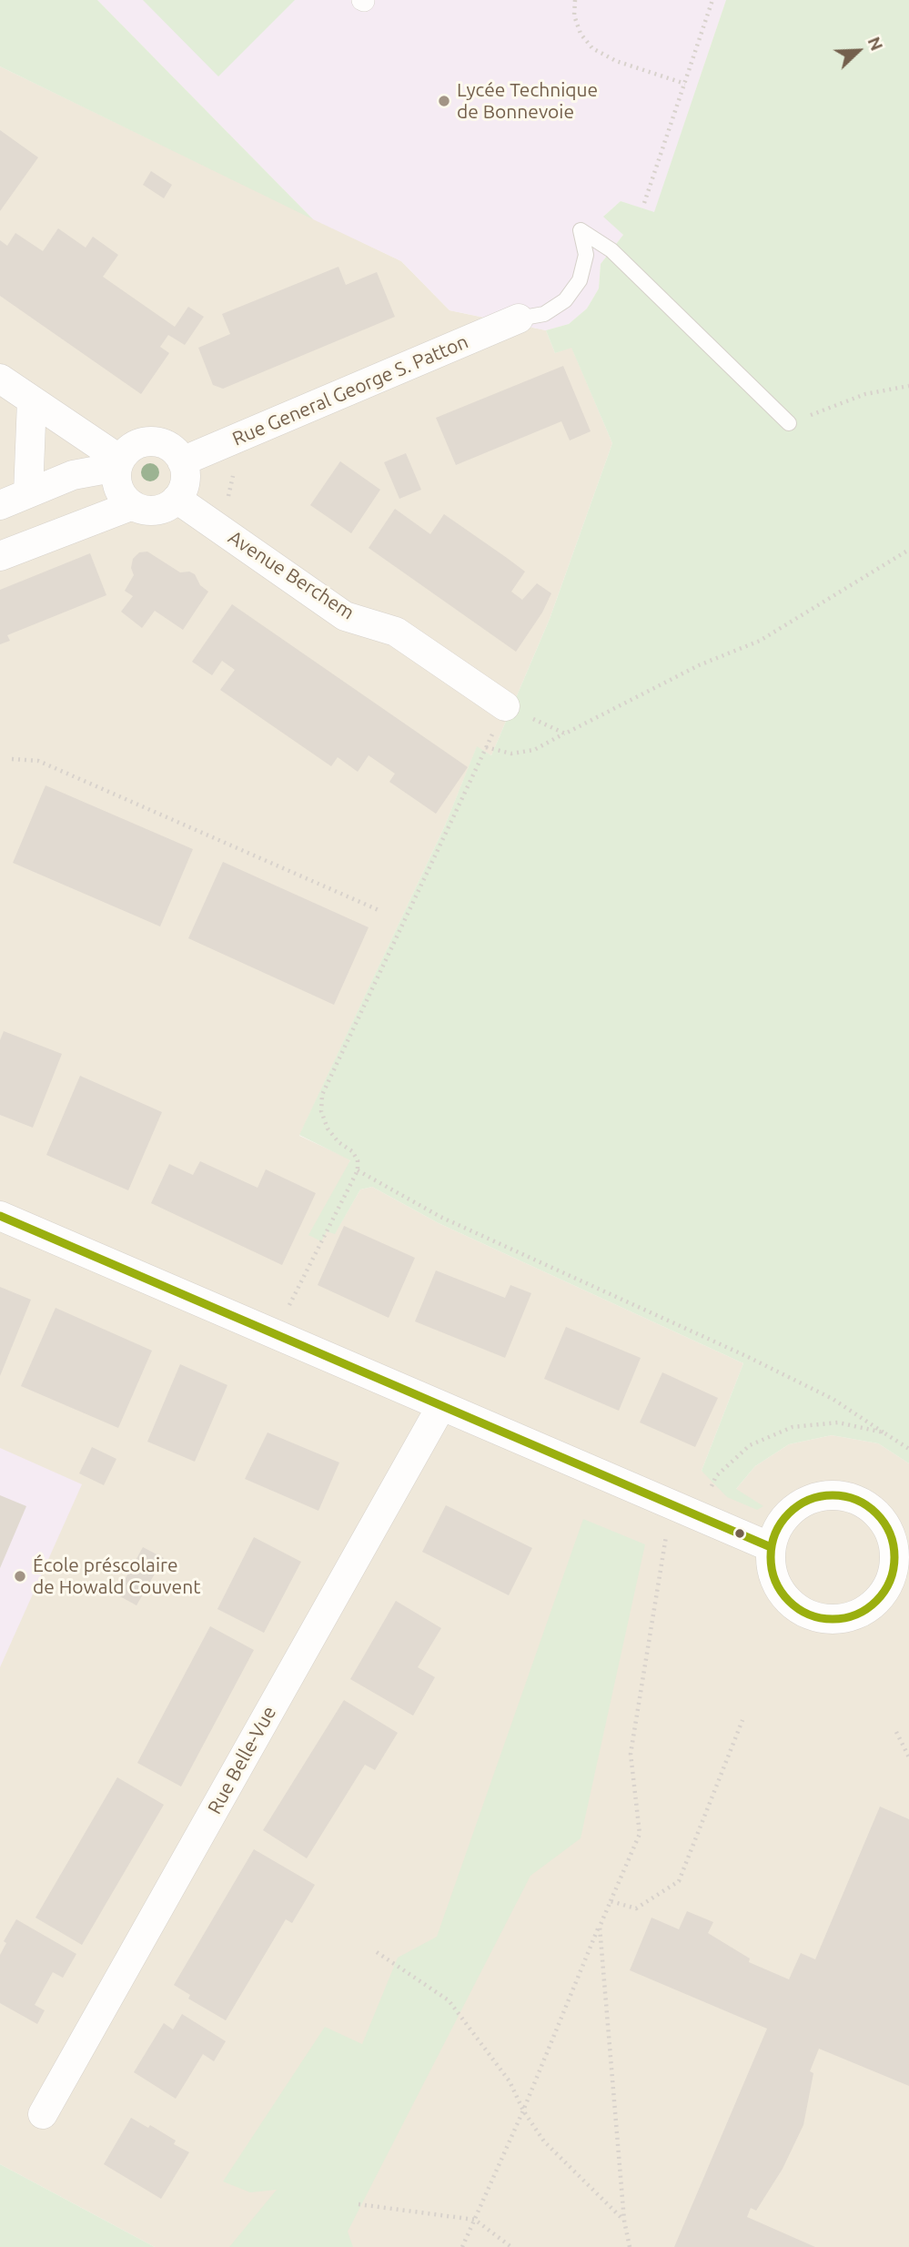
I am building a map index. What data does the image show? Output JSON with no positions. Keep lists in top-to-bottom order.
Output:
{
  "streets": {
    "street": ["Rue General George S. Patton", "Avenue Berchem", "Rue Belle-Vue"]
  },
  "crossings": [
    ["Rue General George S. Patton", "Avenue Berchem"]
  ],
  "places": ["Lycée Technique de Bonnevoie", "École préscolaire de Howald Couvent"],
  "north": "top right"
}
